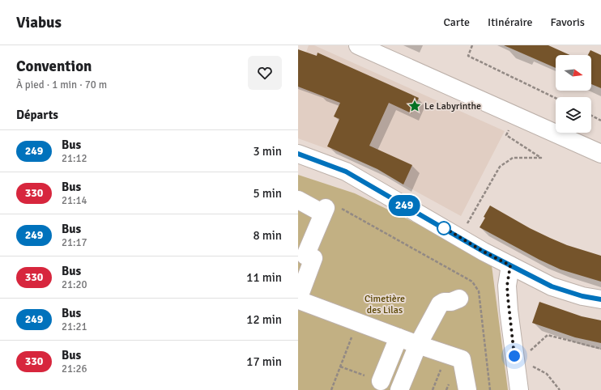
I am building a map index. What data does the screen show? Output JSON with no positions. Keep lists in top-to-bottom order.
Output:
{
  "parks": ["Cimetière des Lilas"],
  "places": {
    "place": ["Le Labyrinthe"]
  },
  "lines": ["bus line 249"],
  "north": "right",
  "page": {
    "header": "Viabus",
    "nav": ["Carte", "Itinéraire", "Favoris"],
    "heading": [
      ["Convention", "À pied · 1 min · 70 m"],
      "Départs"
    ],
    "on_map": "249",
    "list": [
      {
        "mark": "249",
        "name": "Bus",
        "note": "21:12",
        "value": "3 min"
      },
      {
        "mark": "330",
        "name": "Bus",
        "note": "21:14",
        "value": "5 min"
      },
      {
        "mark": "249",
        "name": "Bus",
        "note": "21:17",
        "value": "8 min"
      },
      {
        "mark": "330",
        "name": "Bus",
        "note": "21:20",
        "value": "11 min"
      },
      {
        "mark": "249",
        "name": "Bus",
        "note": "21:21",
        "value": "12 min"
      },
      {
        "mark": "330",
        "name": "Bus",
        "note": "21:26",
        "value": "17 min"
      }
    ]
  }
}
